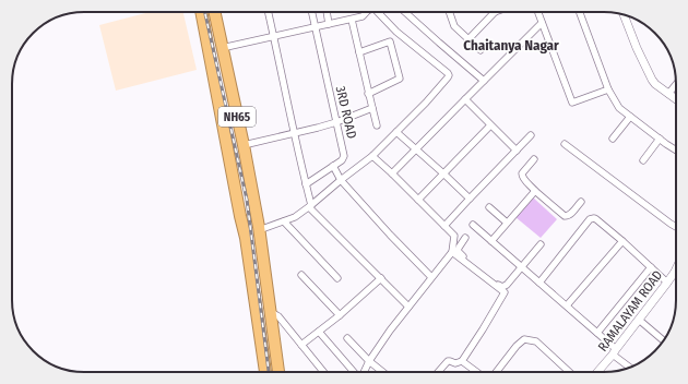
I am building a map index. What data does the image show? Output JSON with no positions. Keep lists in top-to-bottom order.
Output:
{
  "streets": {
    "highway": ["NH65"],
    "street": ["3RD ROAD", "RAMALAYAM ROAD"]
  },
  "districts": ["Chaitanya Nagar"]
}
